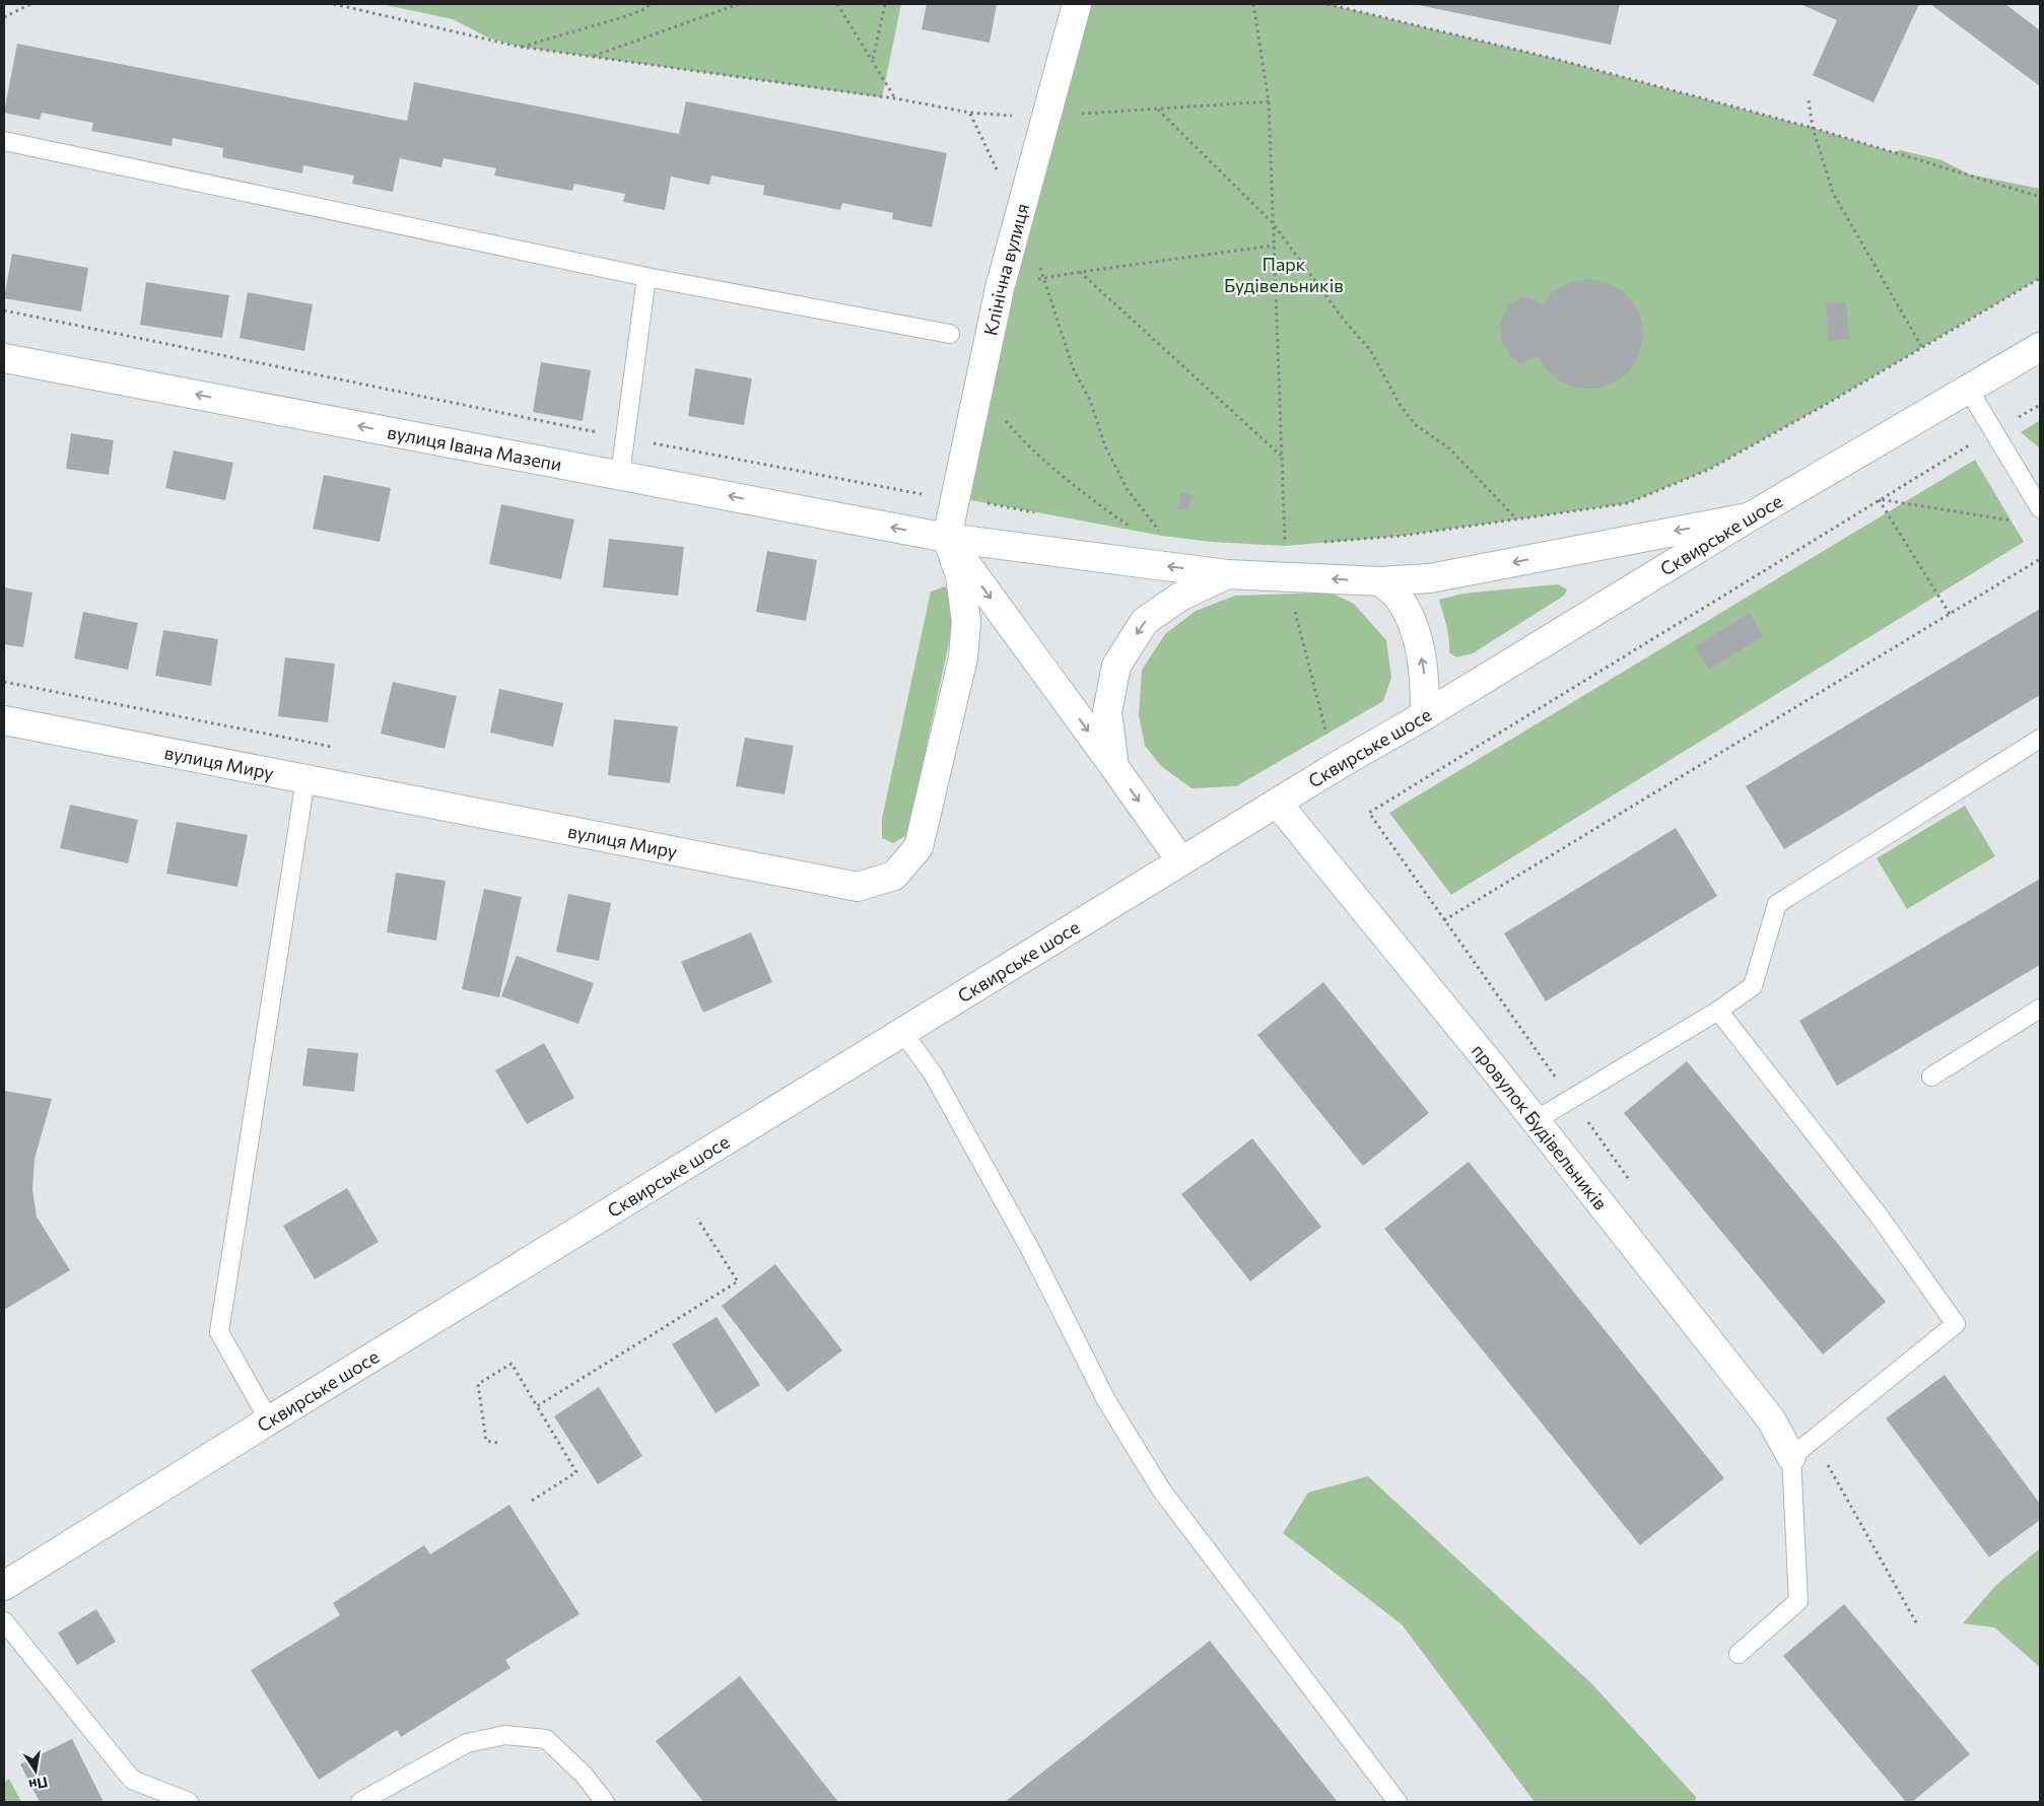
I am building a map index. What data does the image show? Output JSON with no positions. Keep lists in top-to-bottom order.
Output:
{
  "streets": {
    "street": [
      "Клінічна вулиця",
      "вулиця Івана Мазепи",
      "Сквирське шосе",
      "вулиця Миру",
      "провулок Будівельників"
    ]
  },
  "crossings": [
    ["Клінічна вулиця", "вулиця Івана Мазепи"],
    ["Клінічна вулиця", "вулиця Миру"],
    ["вулиця Івана Мазепи", "Сквирське шосе"],
    ["вулиця Івана Мазепи", "вулиця Миру"],
    ["Сквирське шосе", "провулок Будівельників"]
  ],
  "one_way": ["вулиця Івана Мазепи"],
  "parks": ["Парк Будівельників"],
  "north": "bottom"
}
